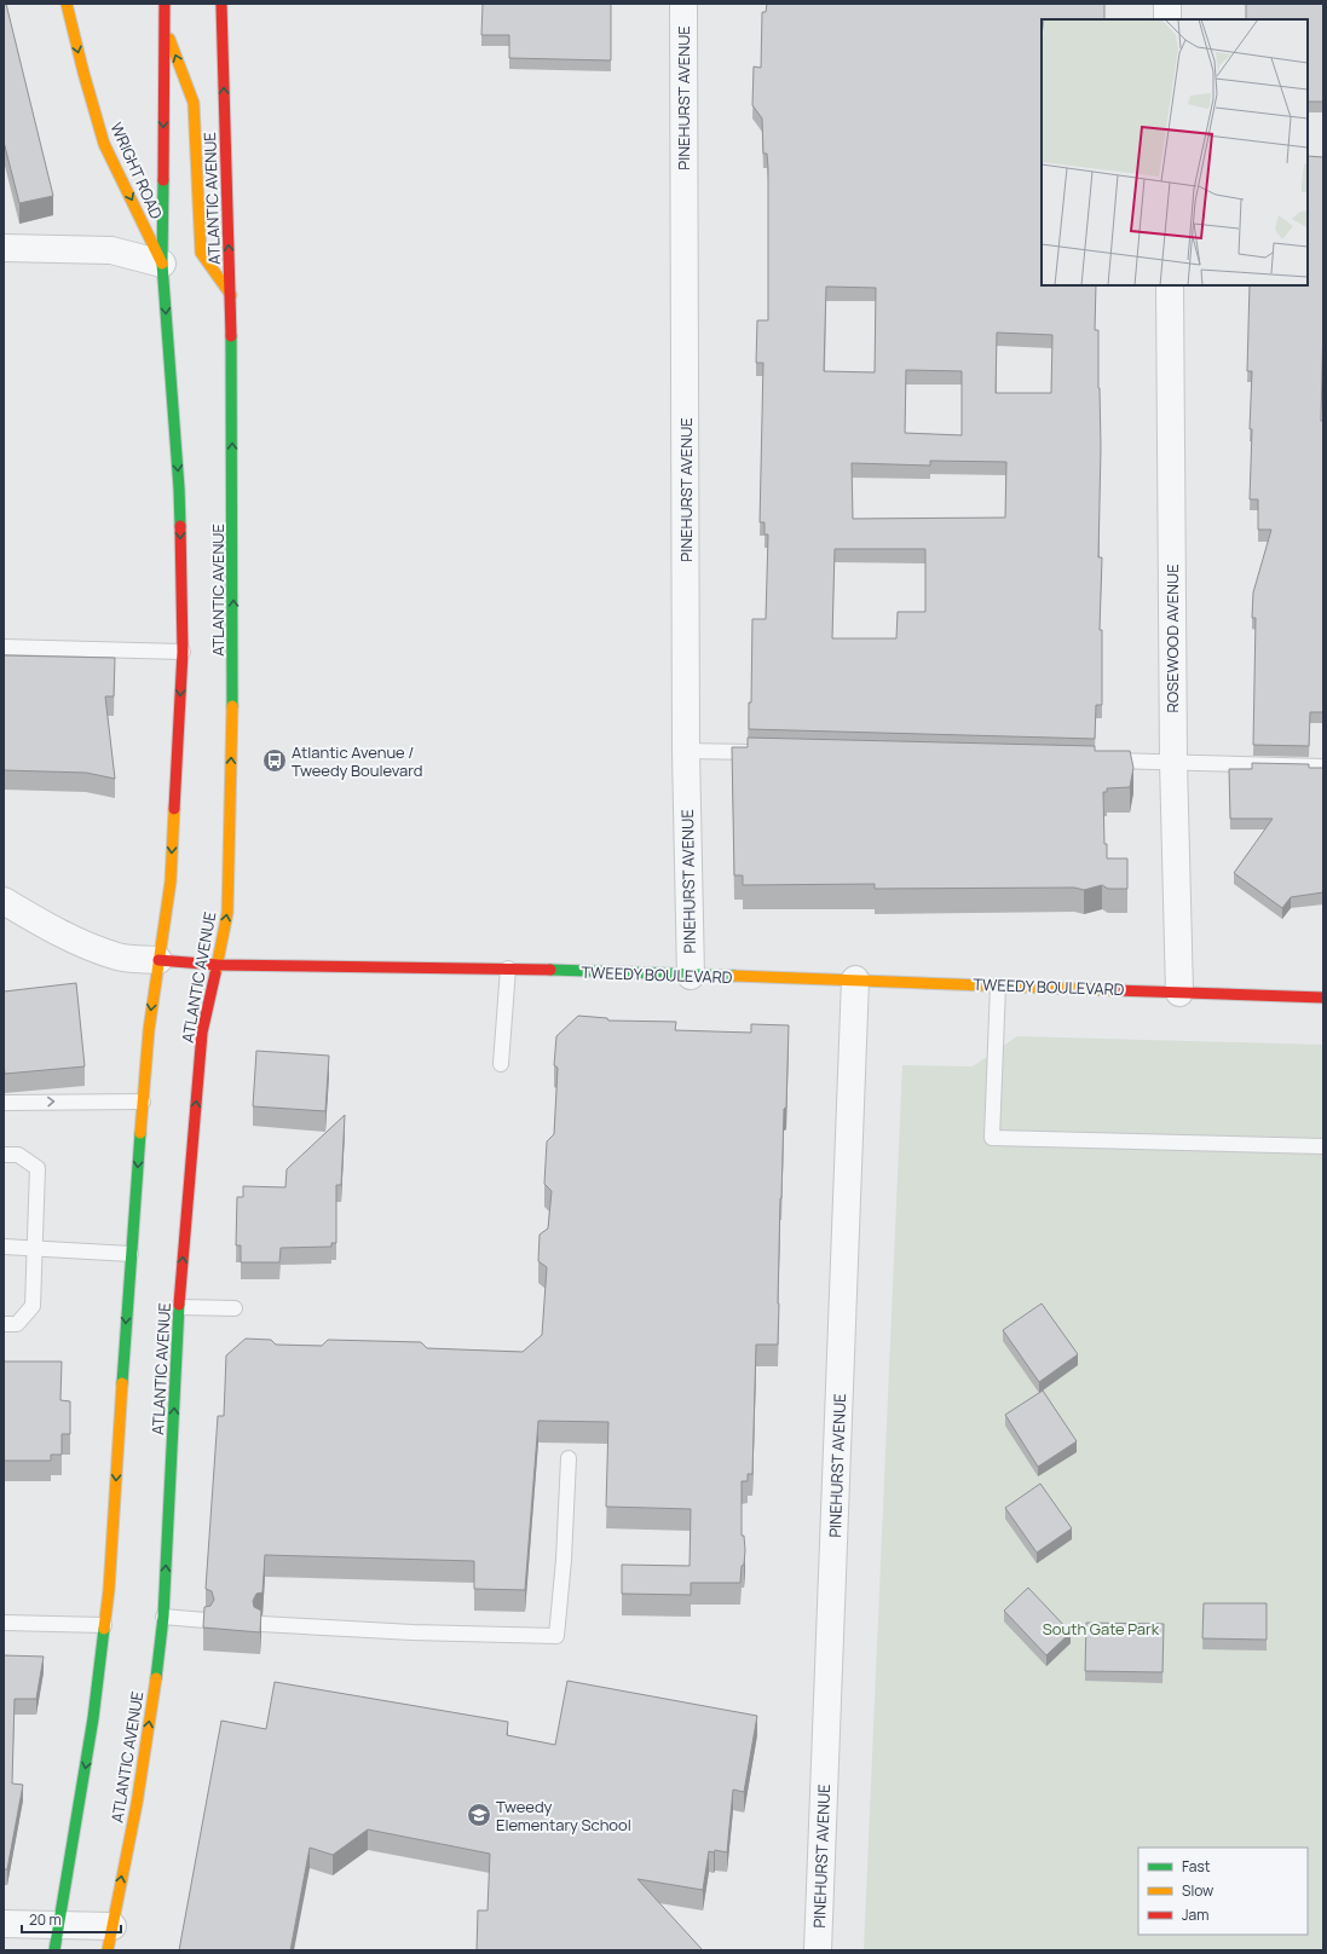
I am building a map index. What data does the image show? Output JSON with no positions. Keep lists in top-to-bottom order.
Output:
{
  "streets": {
    "main road": ["WRIGHT ROAD", "ATLANTIC AVENUE", "TWEEDY BOULEVARD"],
    "street": ["PINEHURST AVENUE", "ROSEWOOD AVENUE"]
  },
  "crossings": [
    ["PINEHURST AVENUE", "TWEEDY BOULEVARD"],
    ["ATLANTIC AVENUE", "TWEEDY BOULEVARD"],
    ["ROSEWOOD AVENUE", "TWEEDY BOULEVARD"]
  ],
  "parks": ["South Gate Park"],
  "places": {
    "bus stop": ["Atlantic Avenue / Tweedy Boulevard"],
    "school or university": ["Tweedy Elementary School"]
  },
  "legend": ["Fast", "Slow", "Jam"],
  "scale_bar": "20 m"
}
